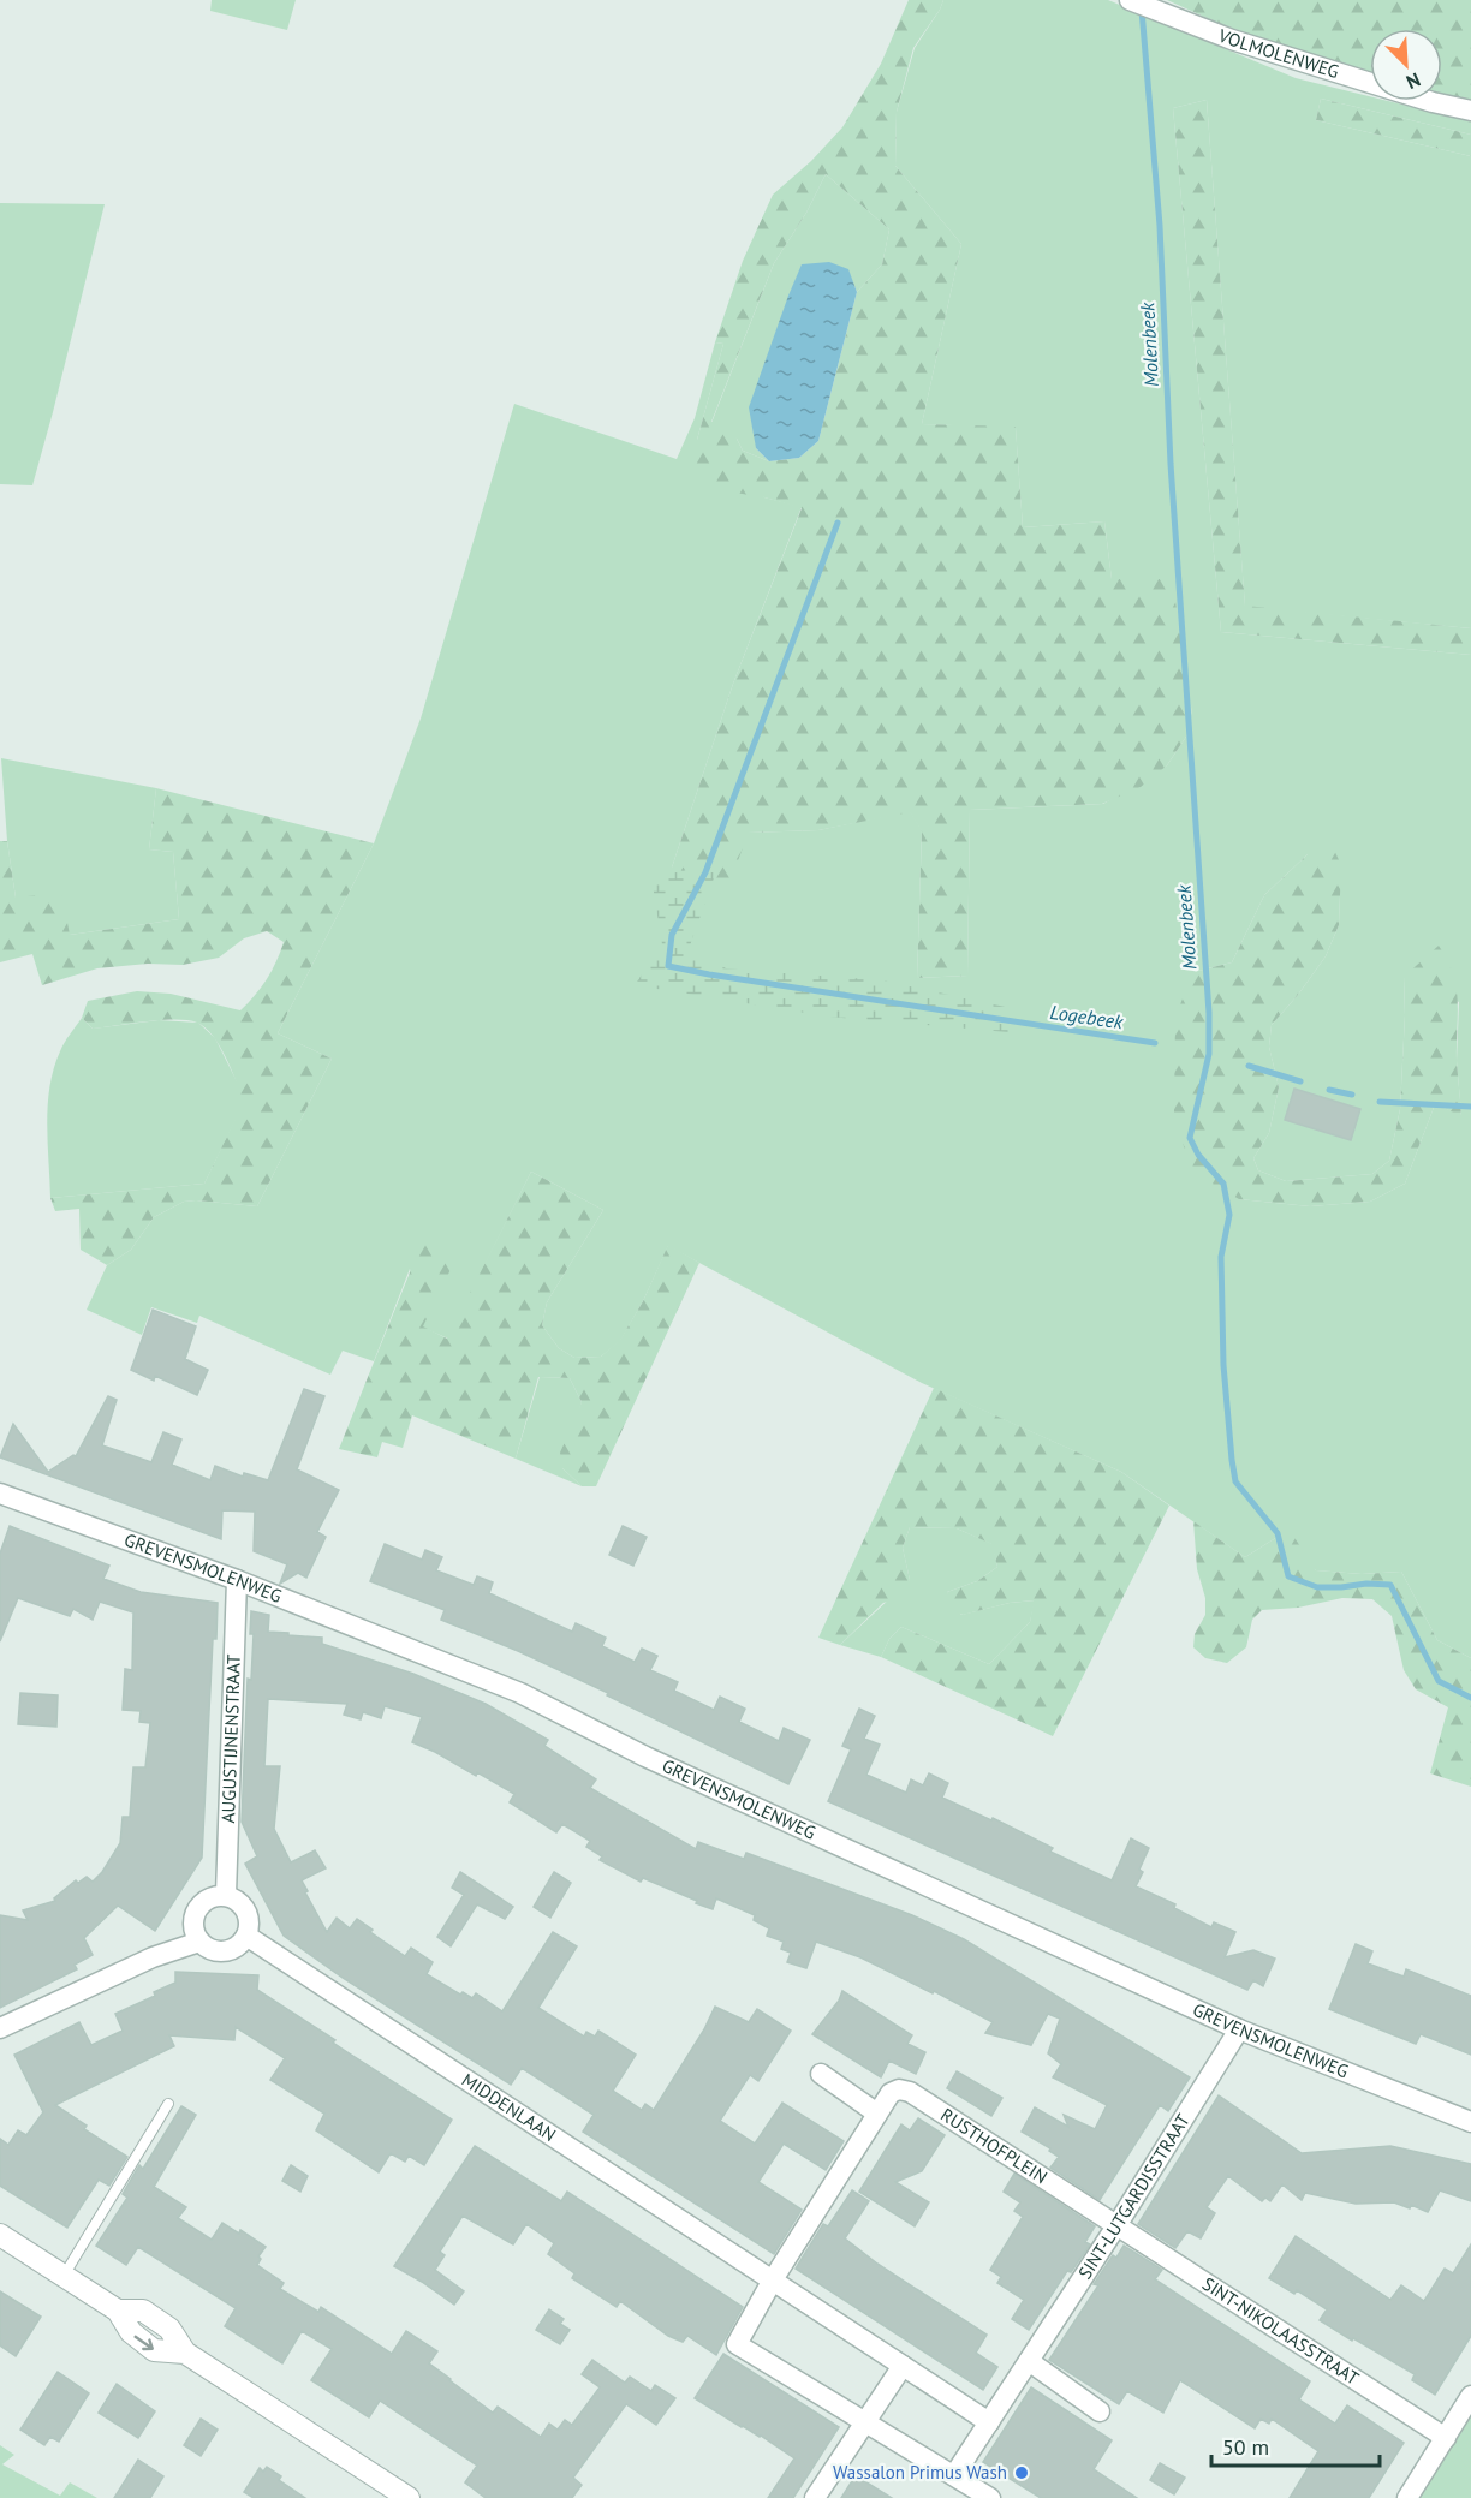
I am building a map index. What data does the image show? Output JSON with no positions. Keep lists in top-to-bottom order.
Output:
{
  "streets": {
    "street": [
      "VOLMOLENWEG",
      "GREVENSMOLENWEG",
      "AUGUSTIJNENSTRAAT",
      "MIDDENLAAN",
      "RUSTHOFPLEIN",
      "SINT-LUTGARDISSTRAAT",
      "SINT-NIKOLAASSTRAAT"
    ]
  },
  "crossings": [
    ["GREVENSMOLENWEG", "AUGUSTIJNENSTRAAT"],
    ["GREVENSMOLENWEG", "SINT-LUTGARDISSTRAAT"],
    ["AUGUSTIJNENSTRAAT", "MIDDENLAAN"],
    ["MIDDENLAAN", "RUSTHOFPLEIN"],
    ["MIDDENLAAN", "SINT-LUTGARDISSTRAAT"],
    ["RUSTHOFPLEIN", "SINT-LUTGARDISSTRAAT"],
    ["RUSTHOFPLEIN", "SINT-NIKOLAASSTRAAT"],
    ["SINT-LUTGARDISSTRAAT", "SINT-NIKOLAASSTRAAT"]
  ],
  "water": ["Molenbeek", "Logebeek"],
  "places": ["Wassalon Primus Wash"],
  "scale_bar": "50 m",
  "north": "bottom right"
}
